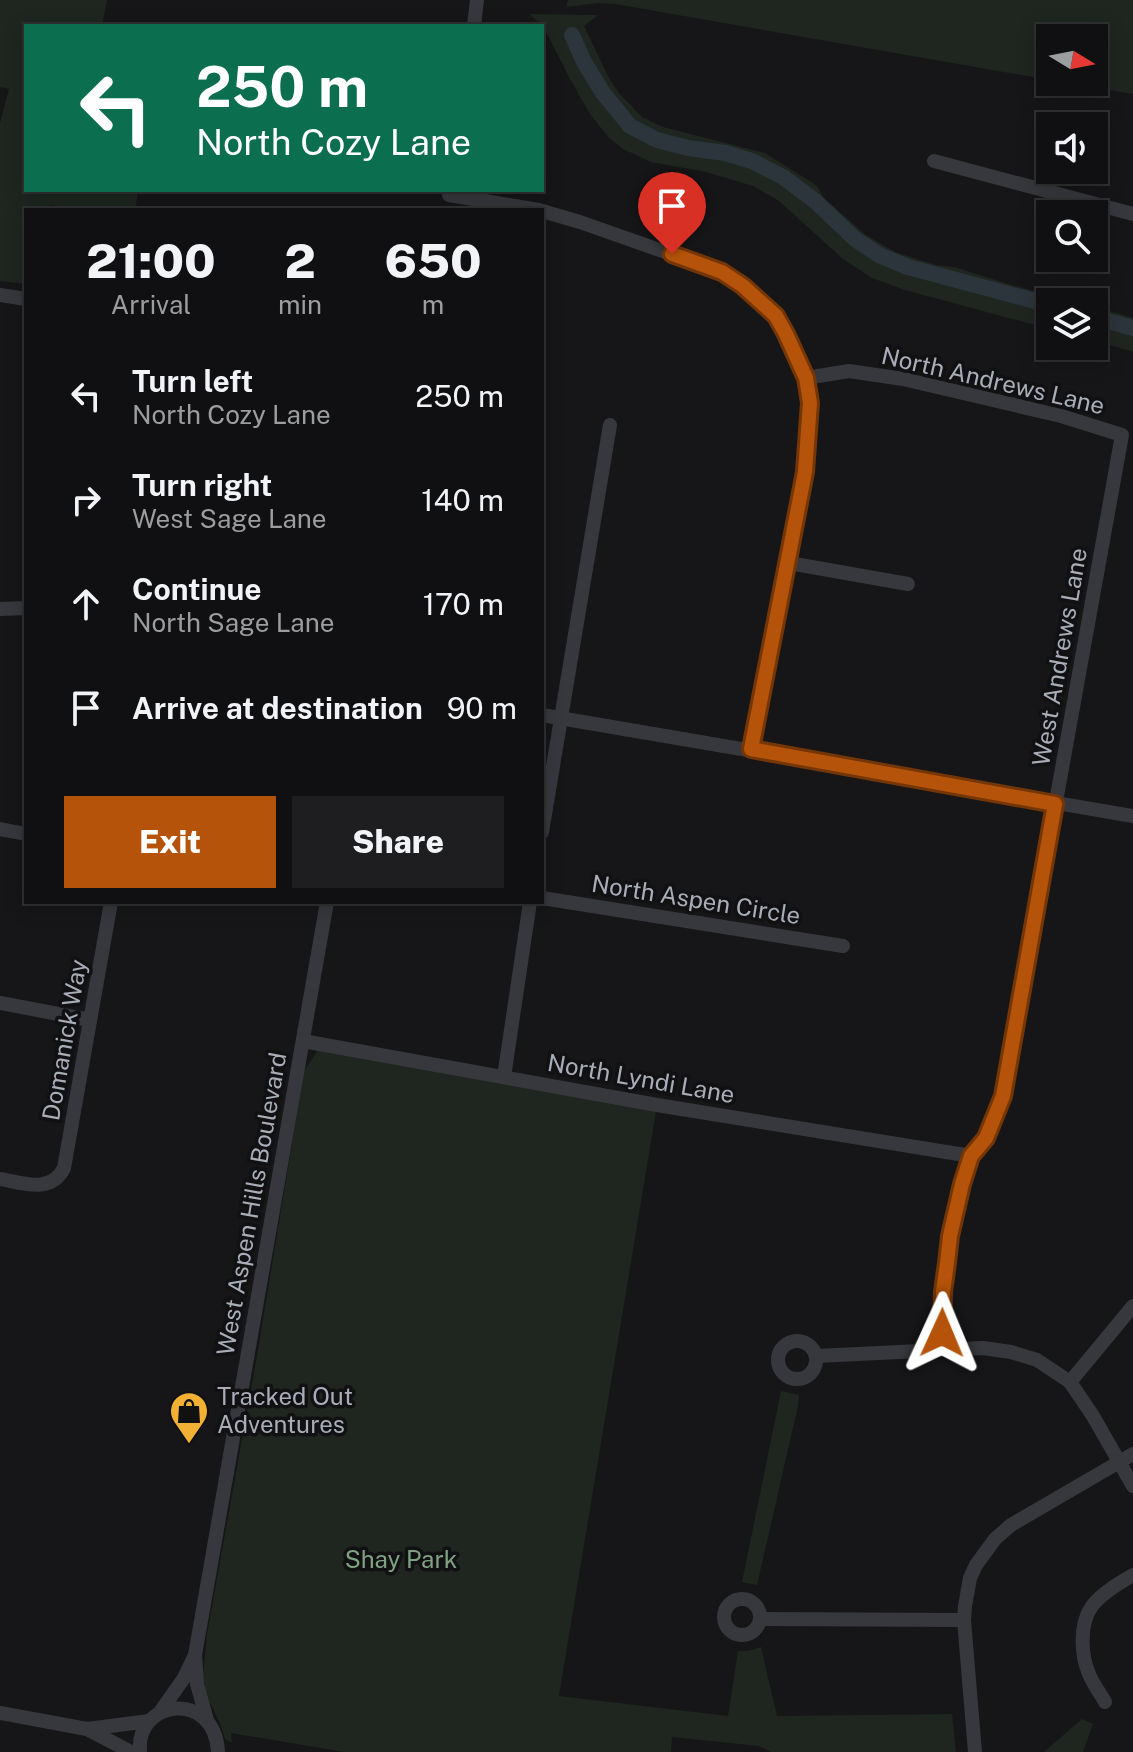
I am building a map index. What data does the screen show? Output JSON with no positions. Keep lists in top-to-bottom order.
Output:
{
  "streets": {
    "street": [
      "North Andrews Lane",
      "West Andrews Lane",
      "North Aspen Circle",
      "Domanick Way",
      "North Lyndi Lane",
      "West Aspen Hills Boulevard"
    ]
  },
  "crossings": [
    ["North Andrews Lane", "West Andrews Lane"],
    ["West Andrews Lane", "North Lyndi Lane"],
    ["North Lyndi Lane", "West Aspen Hills Boulevard"]
  ],
  "parks": ["Shay Park"],
  "places": {
    "shop": ["Tracked Out Adventures"]
  },
  "north": "right",
  "page": {
    "turn": ["250 m", "North Cozy Lane"],
    "eta": [
      "21:00",
      "Arrival",
      "2",
      "min",
      "650",
      "m"
    ],
    "list": [
      {
        "name": "Turn left",
        "note": "North Cozy Lane",
        "value": "250 m"
      },
      {
        "name": "Turn right",
        "note": "West Sage Lane",
        "value": "140 m"
      },
      {
        "name": "Continue",
        "note": "North Sage Lane",
        "value": "170 m"
      },
      {
        "name": "Arrive at destination",
        "value": "90 m"
      }
    ],
    "buttons": ["Exit", "Share"]
  }
}
